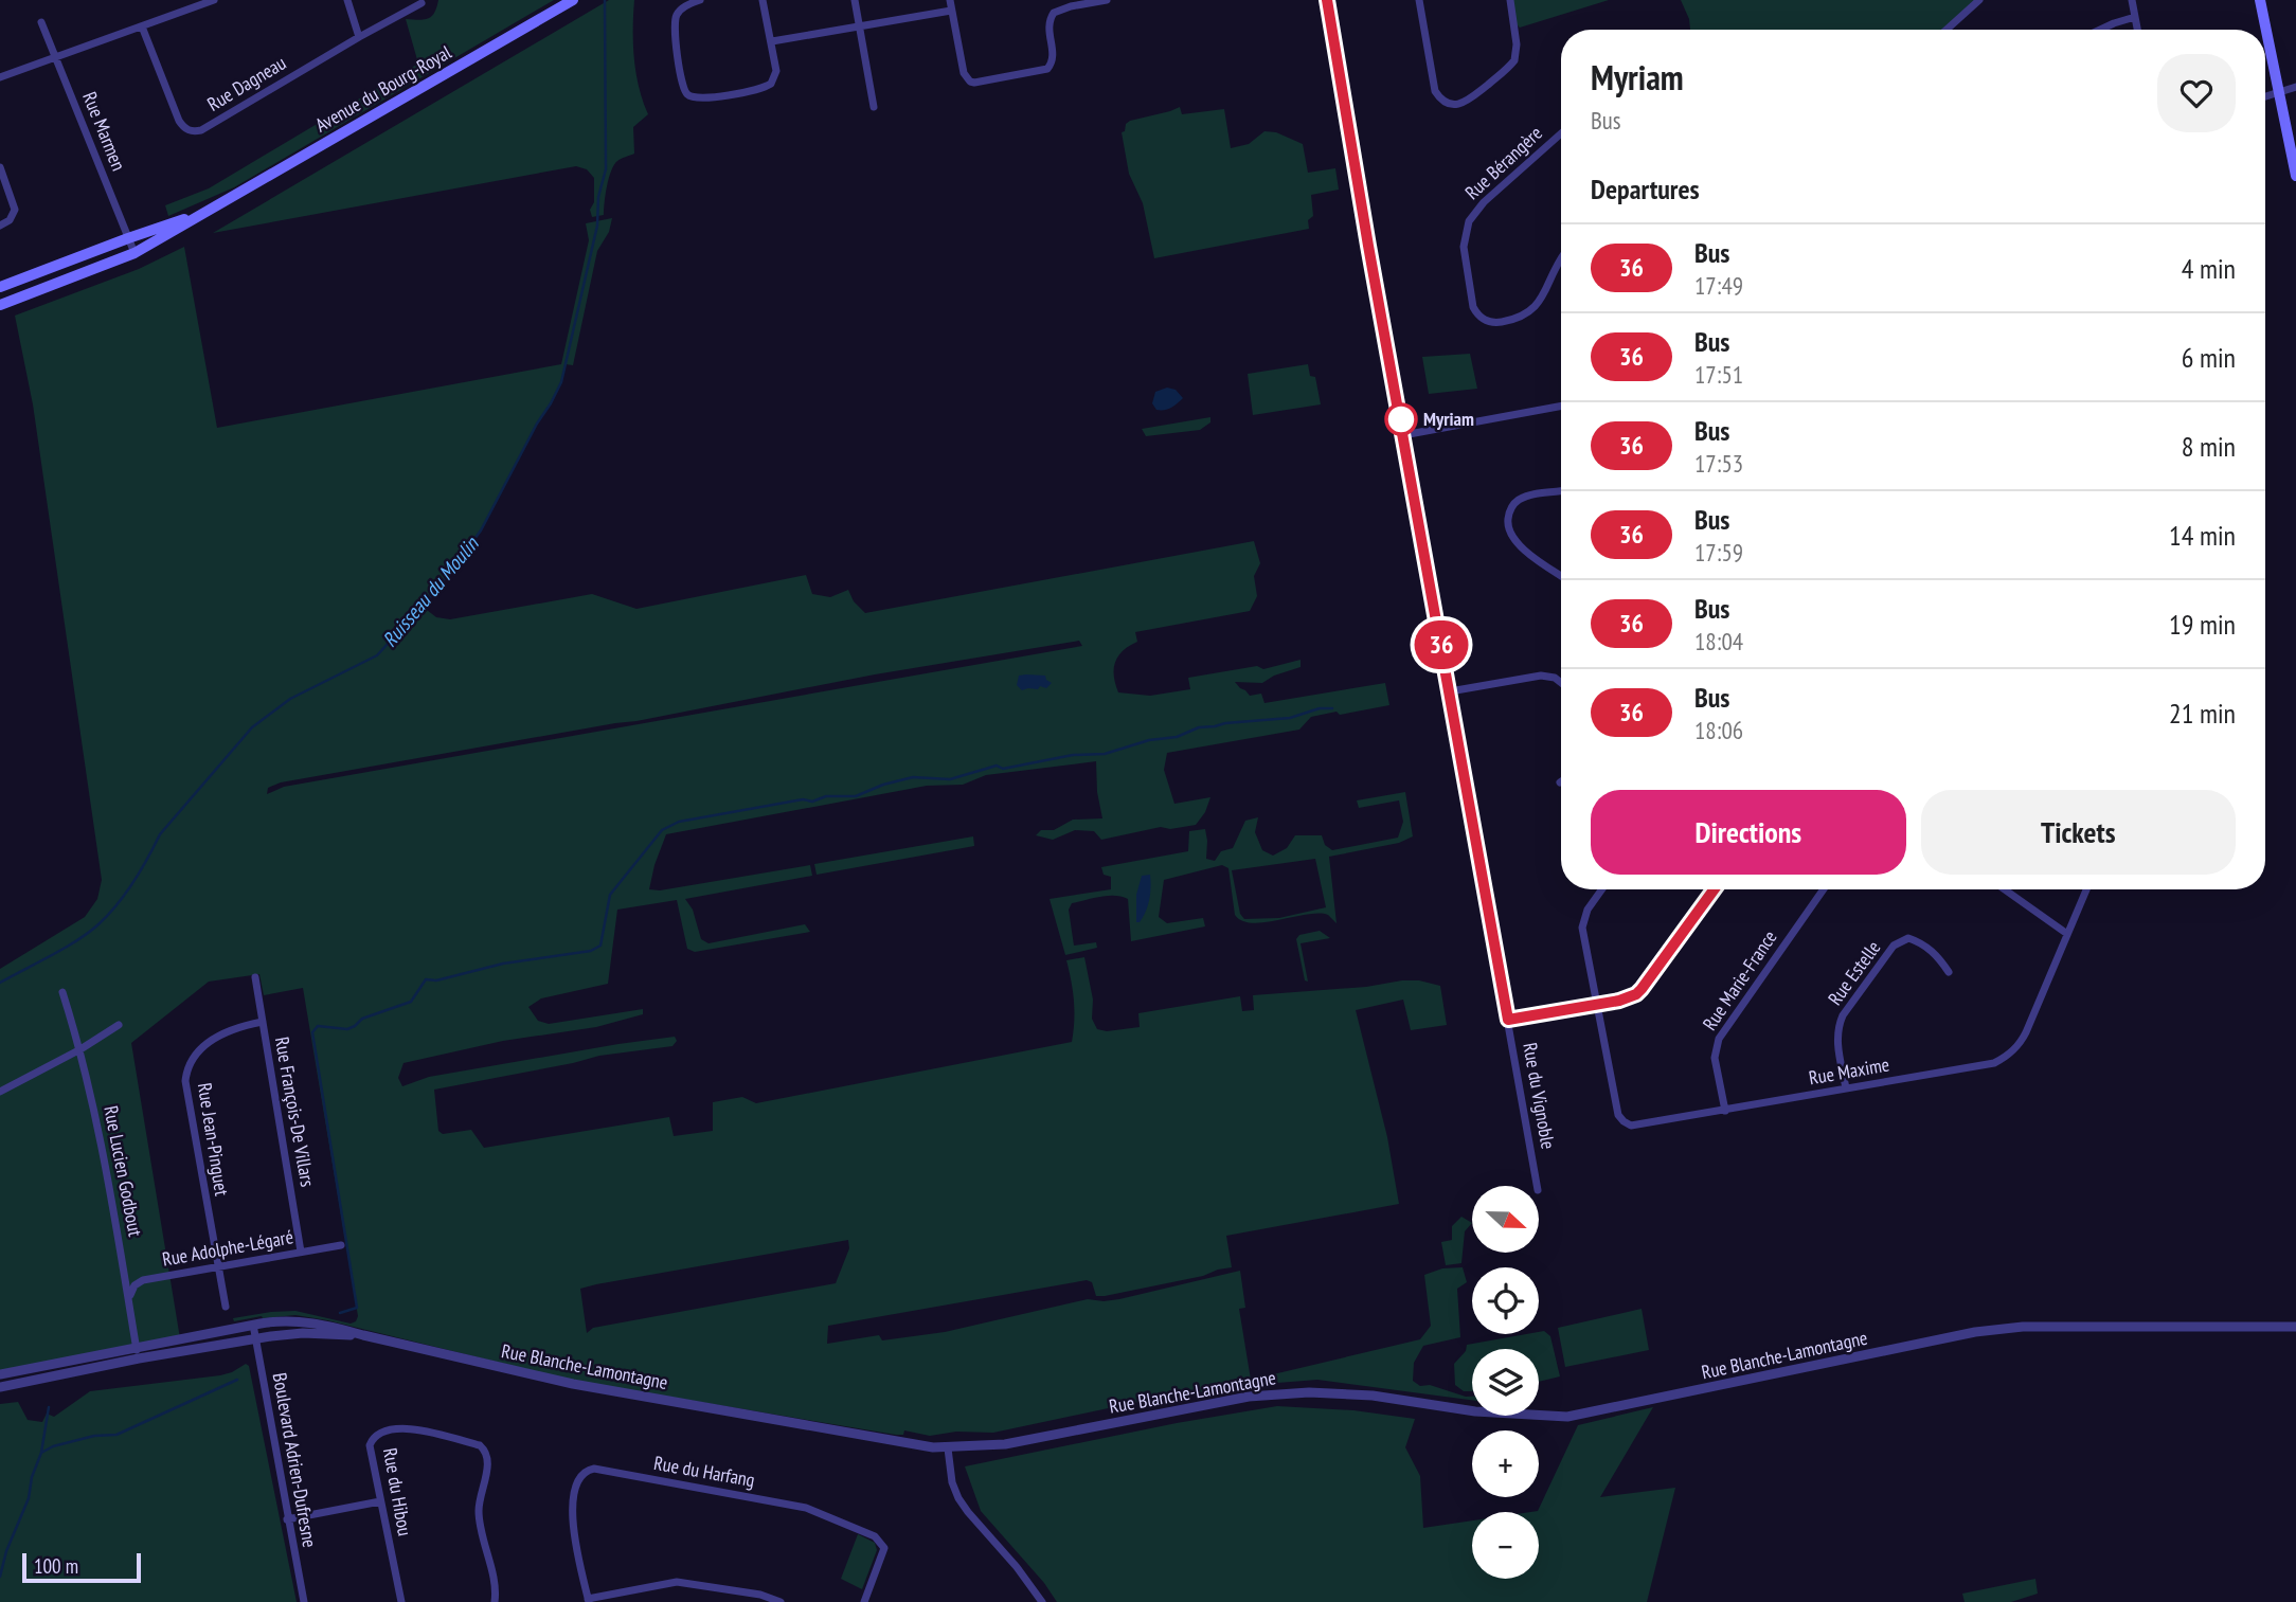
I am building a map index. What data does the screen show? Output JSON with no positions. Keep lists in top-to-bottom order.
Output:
{
  "streets": {
    "main road": ["Avenue du Bourg-Royal"],
    "street": [
      "Rue Dagneau",
      "Rue Marmen",
      "Rue Bérangère",
      "Rue Estelle",
      "Rue Marie-France",
      "Rue Maxime",
      "Rue du Vignoble",
      "Rue François-De Villars",
      "Rue Jean-Pinguet",
      "Rue Lucien Godbout",
      "Rue Adolphe-Légaré",
      "Rue Blanche-Lamontagne",
      "Boulevard Adrien-Dufresne",
      "Rue du Harfang",
      "Rue du Hibou"
    ]
  },
  "crossings": [
    ["Avenue du Bourg-Royal", "Rue Marmen"],
    ["Rue Estelle", "Rue Maxime"],
    ["Rue Marie-France", "Rue Maxime"],
    ["Rue François-De Villars", "Rue Jean-Pinguet"],
    ["Rue François-De Villars", "Rue Adolphe-Légaré"],
    ["Rue Jean-Pinguet", "Rue Adolphe-Légaré"],
    ["Rue Lucien Godbout", "Rue Adolphe-Légaré"],
    ["Rue Lucien Godbout", "Rue Blanche-Lamontagne"],
    ["Rue Blanche-Lamontagne", "Boulevard Adrien-Dufresne"]
  ],
  "water": ["Ruisseau du Moulin"],
  "places": ["Myriam"],
  "lines": ["bus line 36"],
  "scale_bar": "100 m",
  "north": "right",
  "page": {
    "on_map": "36",
    "heading": [
      ["Myriam", "Bus"],
      "Departures"
    ],
    "list": [
      {
        "mark": "36",
        "name": "Bus",
        "note": "17:49",
        "value": "4 min"
      },
      {
        "mark": "36",
        "name": "Bus",
        "note": "17:51",
        "value": "6 min"
      },
      {
        "mark": "36",
        "name": "Bus",
        "note": "17:53",
        "value": "8 min"
      },
      {
        "mark": "36",
        "name": "Bus",
        "note": "17:59",
        "value": "14 min"
      },
      {
        "mark": "36",
        "name": "Bus",
        "note": "18:04",
        "value": "19 min"
      },
      {
        "mark": "36",
        "name": "Bus",
        "note": "18:06",
        "value": "21 min"
      }
    ],
    "buttons": ["Directions", "Tickets"],
    "map_buttons": ["+", "−"],
    "scale": "100 m"
  }
}
